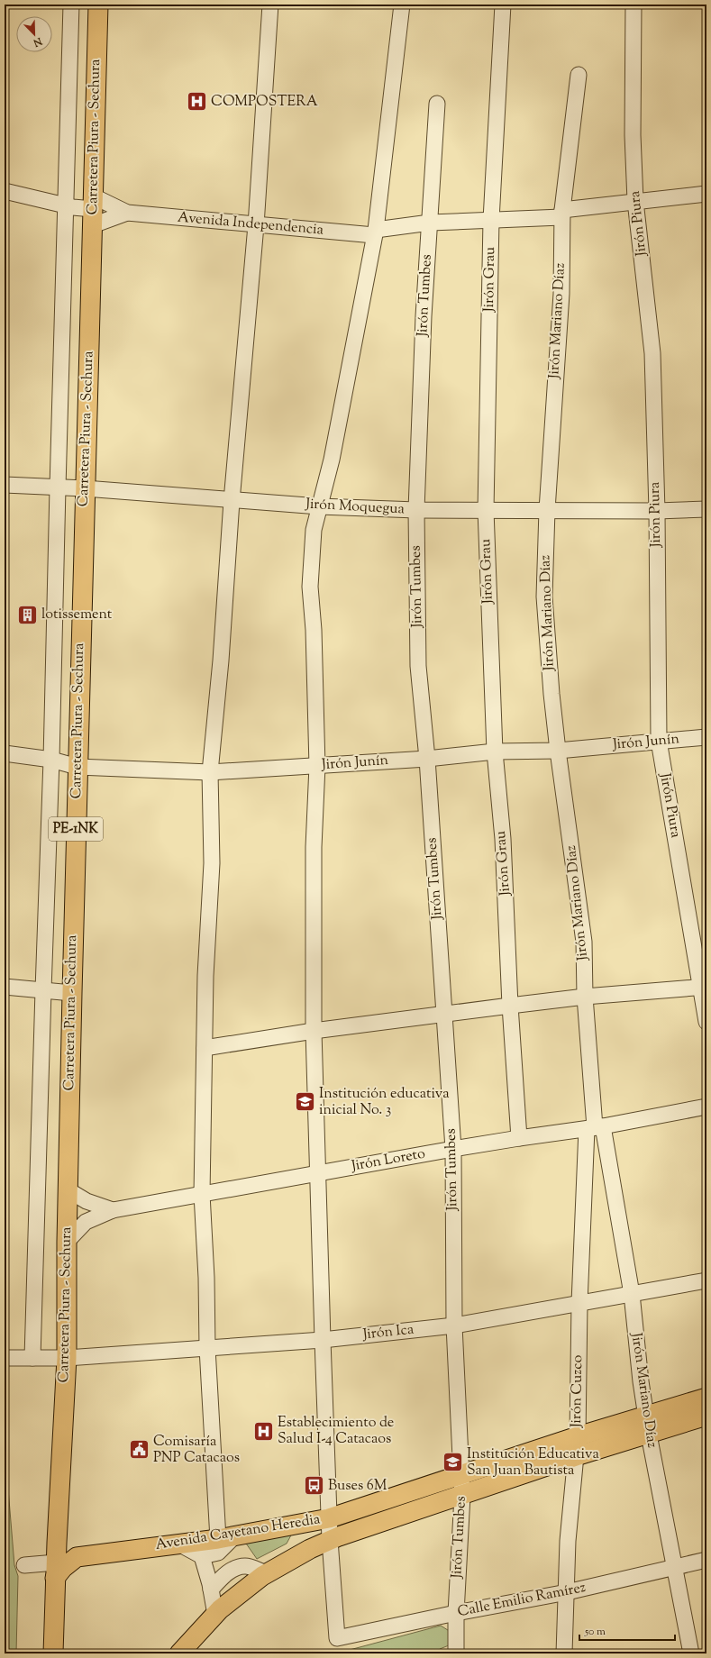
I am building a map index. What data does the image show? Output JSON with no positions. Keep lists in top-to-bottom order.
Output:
{
  "streets": {
    "main road": ["Carretera Piura - Sechura", "PE-1NK", "Avenida Cayetano Heredia"],
    "street": [
      "Jirón Piura",
      "Avenida Independencia",
      "Jirón Grau",
      "Jirón Tumbes",
      "Jirón Mariano Díaz",
      "Jirón Moquegua",
      "Jirón Junín",
      "Jirón Loreto",
      "Jirón Ica",
      "Jirón Cuzco",
      "Calle Emilio Ramírez"
    ]
  },
  "crossings": [
    ["Carretera Piura - Sechura", "Avenida Independencia"],
    ["Carretera Piura - Sechura", "Jirón Moquegua"],
    ["Carretera Piura - Sechura", "Jirón Junín"],
    ["Carretera Piura - Sechura", "Jirón Loreto"],
    ["Carretera Piura - Sechura", "Jirón Ica"],
    ["Jirón Piura", "Avenida Independencia"],
    ["Jirón Piura", "Jirón Moquegua"],
    ["Jirón Piura", "Jirón Junín"],
    ["Avenida Independencia", "Jirón Grau"],
    ["Avenida Independencia", "Jirón Tumbes"],
    ["Avenida Independencia", "Jirón Mariano Díaz"],
    ["Jirón Grau", "Jirón Moquegua"],
    ["Jirón Grau", "Jirón Junín"],
    ["Jirón Grau", "Jirón Loreto"],
    ["Jirón Tumbes", "Jirón Moquegua"],
    ["Jirón Tumbes", "Jirón Junín"],
    ["Jirón Tumbes", "Jirón Loreto"],
    ["Jirón Tumbes", "Jirón Ica"],
    ["Jirón Tumbes", "Avenida Cayetano Heredia"],
    ["Jirón Tumbes", "Calle Emilio Ramírez"],
    ["Jirón Mariano Díaz", "Jirón Moquegua"],
    ["Jirón Mariano Díaz", "Jirón Junín"],
    ["Jirón Mariano Díaz", "Jirón Loreto"],
    ["Jirón Mariano Díaz", "Jirón Ica"],
    ["Jirón Mariano Díaz", "Jirón Cuzco"],
    ["Jirón Mariano Díaz", "Avenida Cayetano Heredia"],
    ["Jirón Mariano Díaz", "Calle Emilio Ramírez"],
    ["Jirón Loreto", "Jirón Cuzco"],
    ["Jirón Ica", "Jirón Cuzco"],
    ["Jirón Cuzco", "Avenida Cayetano Heredia"],
    ["Jirón Cuzco", "Calle Emilio Ramírez"],
    ["Avenida Cayetano Heredia", "Calle Emilio Ramírez"]
  ],
  "places": {
    "hospital": ["COMPOSTERA", "Establecimiento de Salud I-4 Catacaos"],
    "building": ["lotissement"],
    "school or university": ["Institución educativa inicial No. 3", "Institución Educativa San Juan Bautista"],
    "public building": ["Comisaría PNP Catacaos"],
    "bus stop": ["Buses 6M"]
  },
  "scale_bar": "50 m",
  "north": "bottom right"
}
